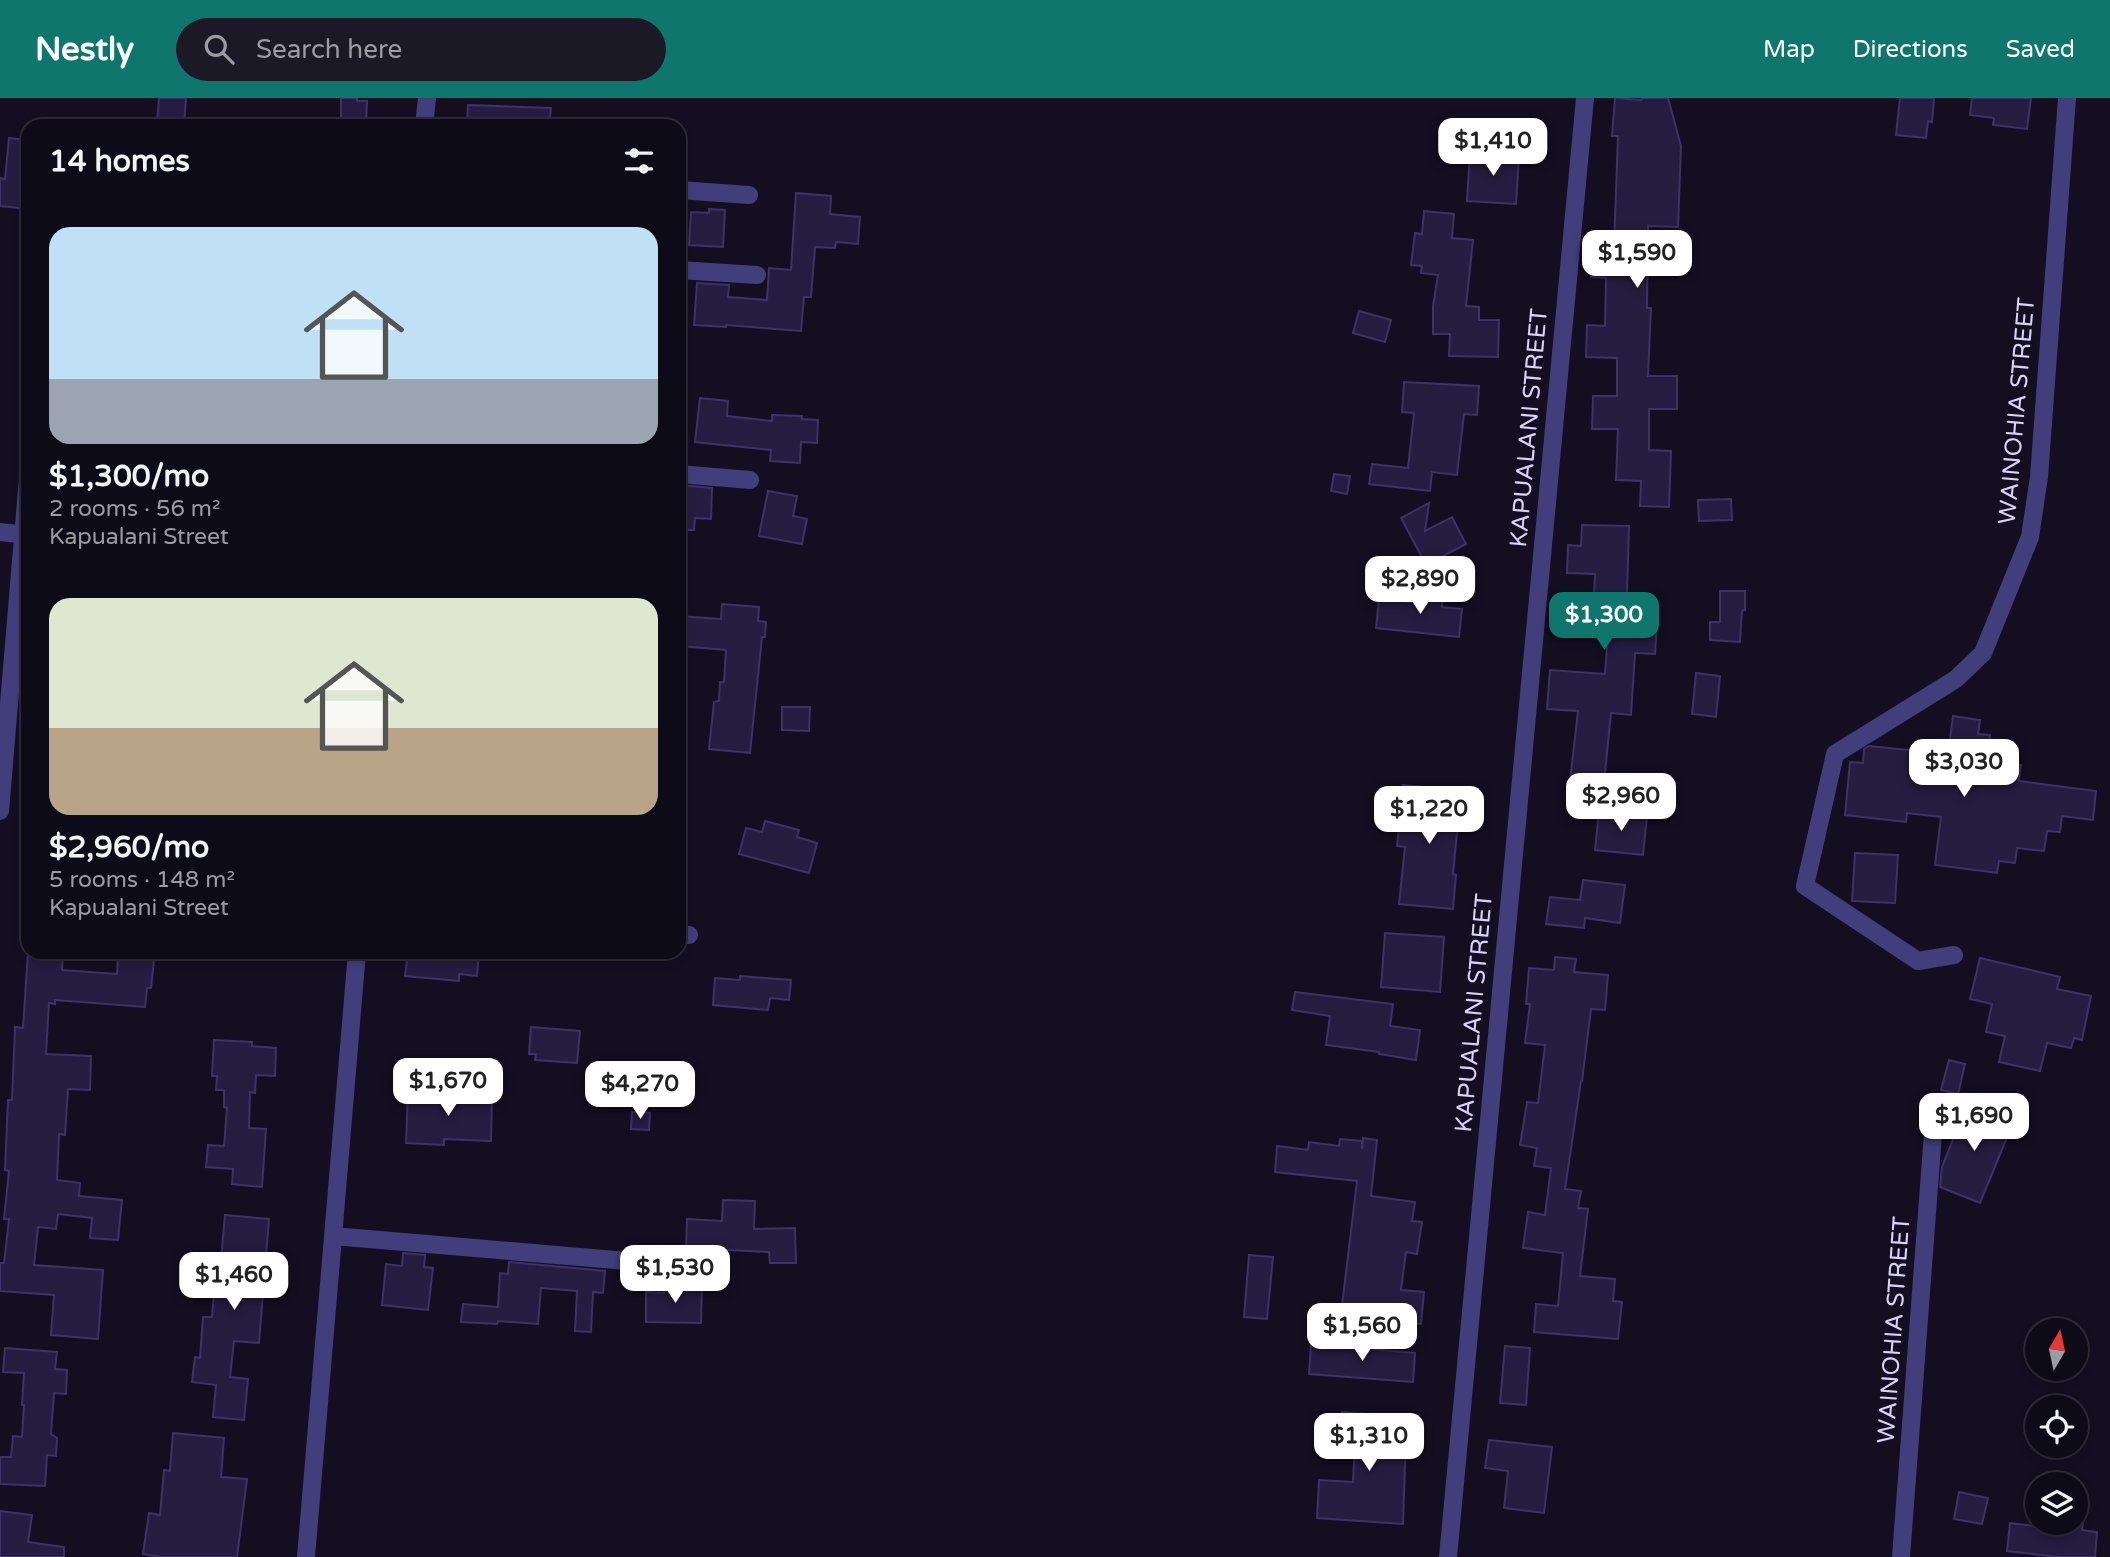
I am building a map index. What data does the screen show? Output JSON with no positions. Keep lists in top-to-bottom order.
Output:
{
  "streets": {
    "street": ["WAINOHIA STREET", "KAPUALANI STREET"]
  },
  "north": "top",
  "page": {
    "header": "Nestly",
    "search": "Search here",
    "nav": ["Map", "Directions", "Saved"],
    "price": [
      "$1,410",
      "$1,590",
      "$2,890",
      "$1,300",
      "$3,030",
      "$2,960",
      "$1,220",
      "$1,670",
      "$4,270",
      "$1,690",
      "$1,530",
      "$1,460",
      "$1,560",
      "$1,310"
    ],
    "heading": "14 homes",
    "list": [
      {
        "name": "$1,300/mo",
        "note": "2 rooms · 56 m² · Kapualani Street"
      },
      {
        "name": "$2,960/mo",
        "note": "5 rooms · 148 m² · Kapualani Street"
      }
    ]
  }
}
